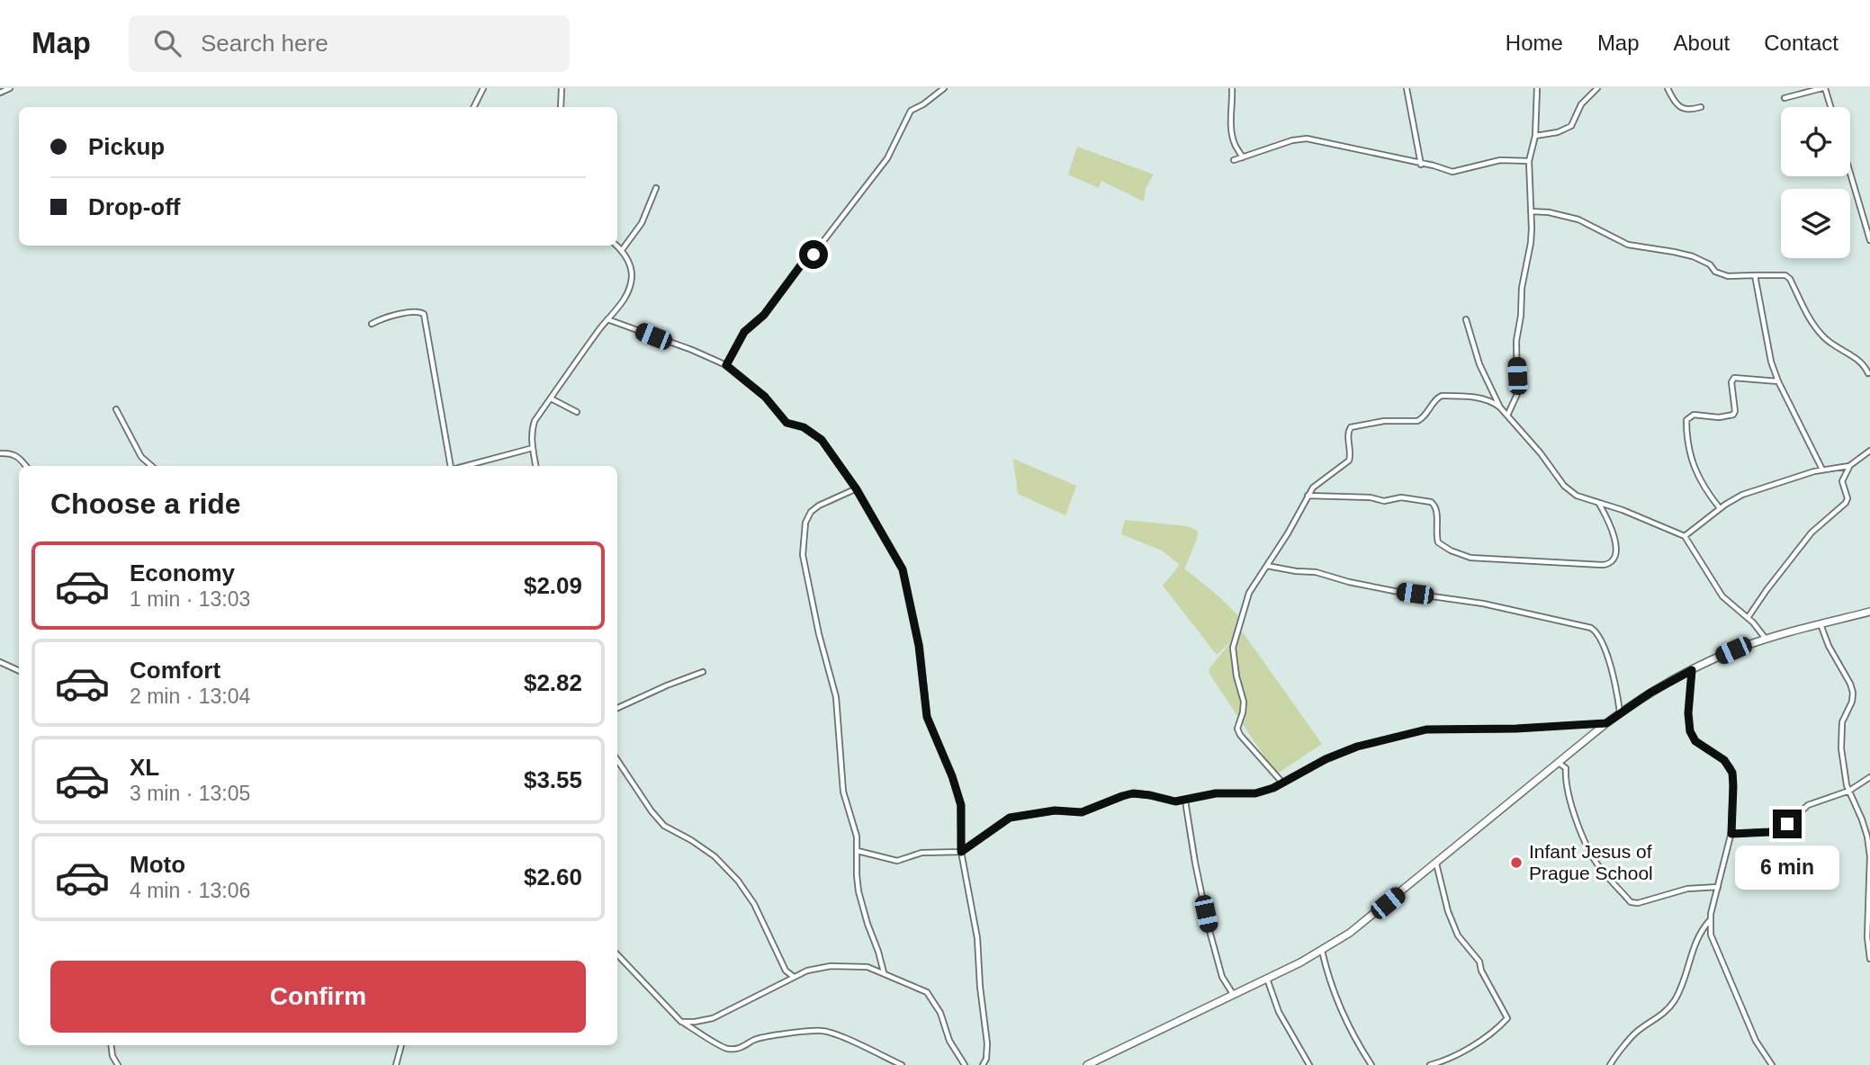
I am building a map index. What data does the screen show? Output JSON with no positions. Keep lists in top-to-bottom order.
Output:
{
  "places": ["Infant Jesus of Prague School"],
  "page": {
    "header": "Map",
    "search": "Search here",
    "nav": [
      "Home",
      "Map",
      "About",
      "Contact"
    ],
    "banner": ["Pickup", "Drop-off"],
    "heading": "Choose a ride",
    "list": [
      {
        "name": "Economy",
        "note": "1 min · 13:03",
        "value": "$2.09"
      },
      {
        "name": "Comfort",
        "note": "2 min · 13:04",
        "value": "$2.82"
      },
      {
        "name": "XL",
        "note": "3 min · 13:05",
        "value": "$3.55"
      },
      {
        "name": "Moto",
        "note": "4 min · 13:06",
        "value": "$2.60"
      }
    ],
    "bubble": "6 min",
    "buttons": "Confirm"
  }
}
